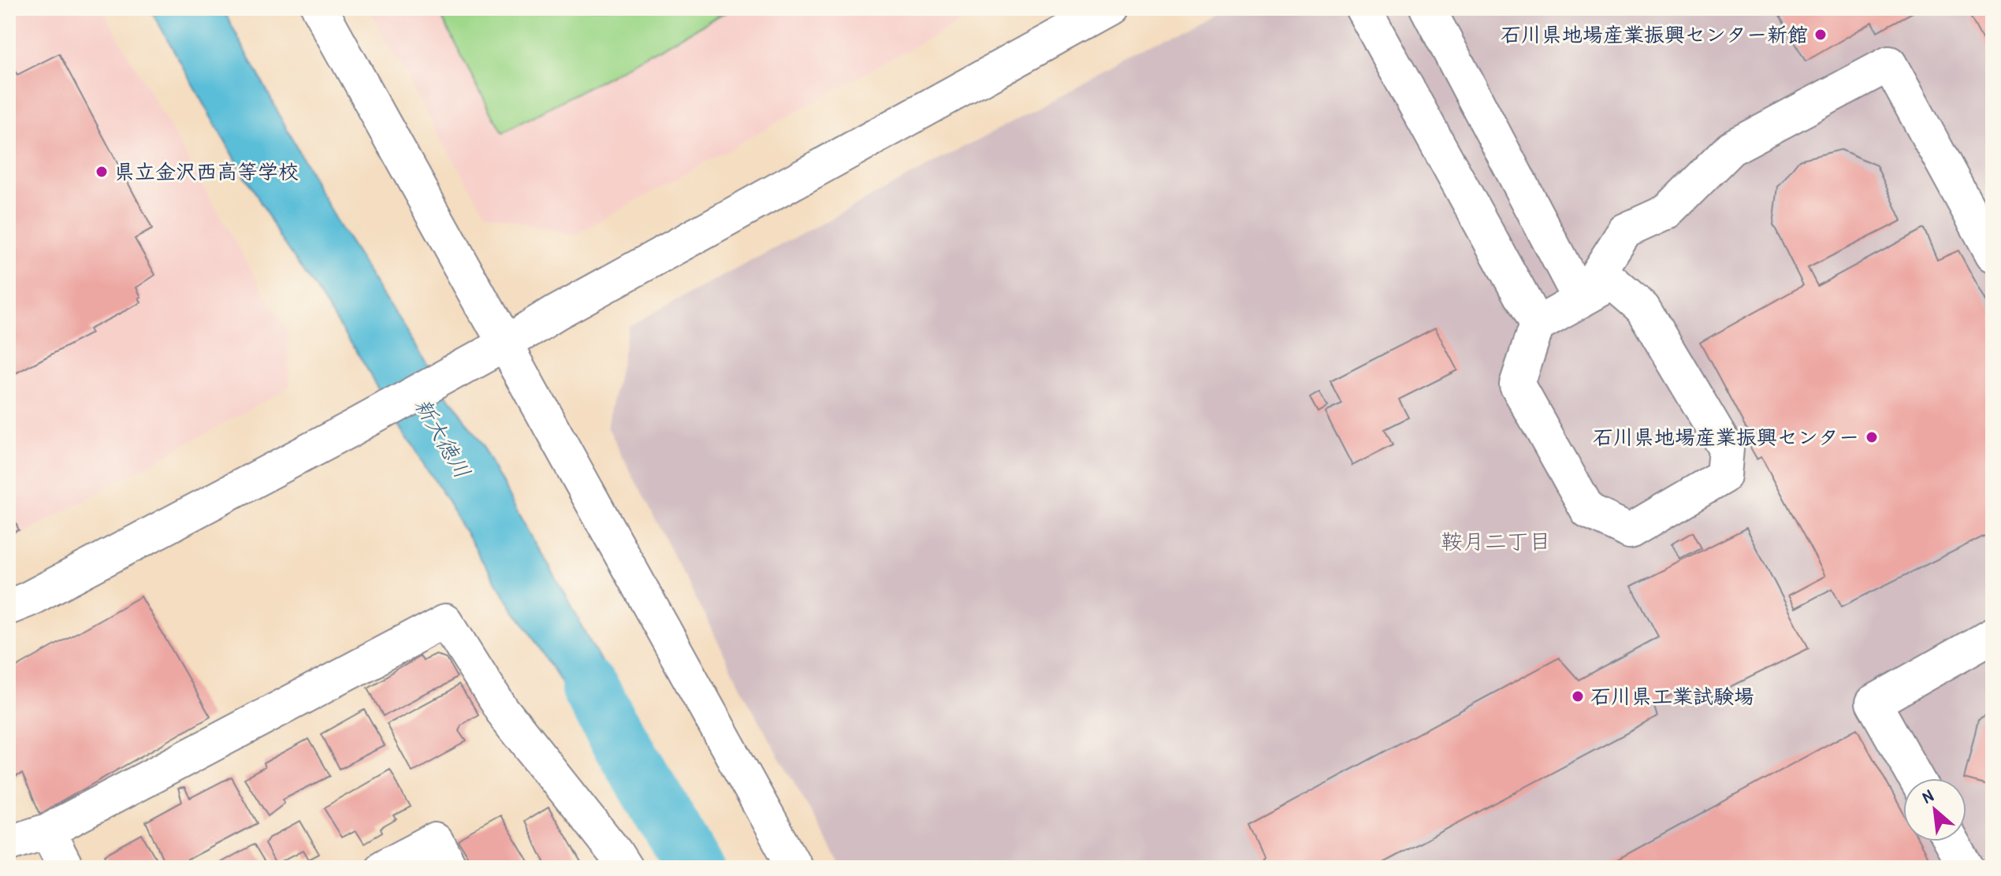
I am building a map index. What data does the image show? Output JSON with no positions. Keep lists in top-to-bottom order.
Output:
{
  "districts": ["鞍月二丁目"],
  "water": ["新大徳川"],
  "places": [
    "石川県地場産業振興センター新館",
    "県立金沢西高等学校",
    "石川県地場産業振興センター",
    "石川県工業試験場"
  ],
  "north": "top left"
}
